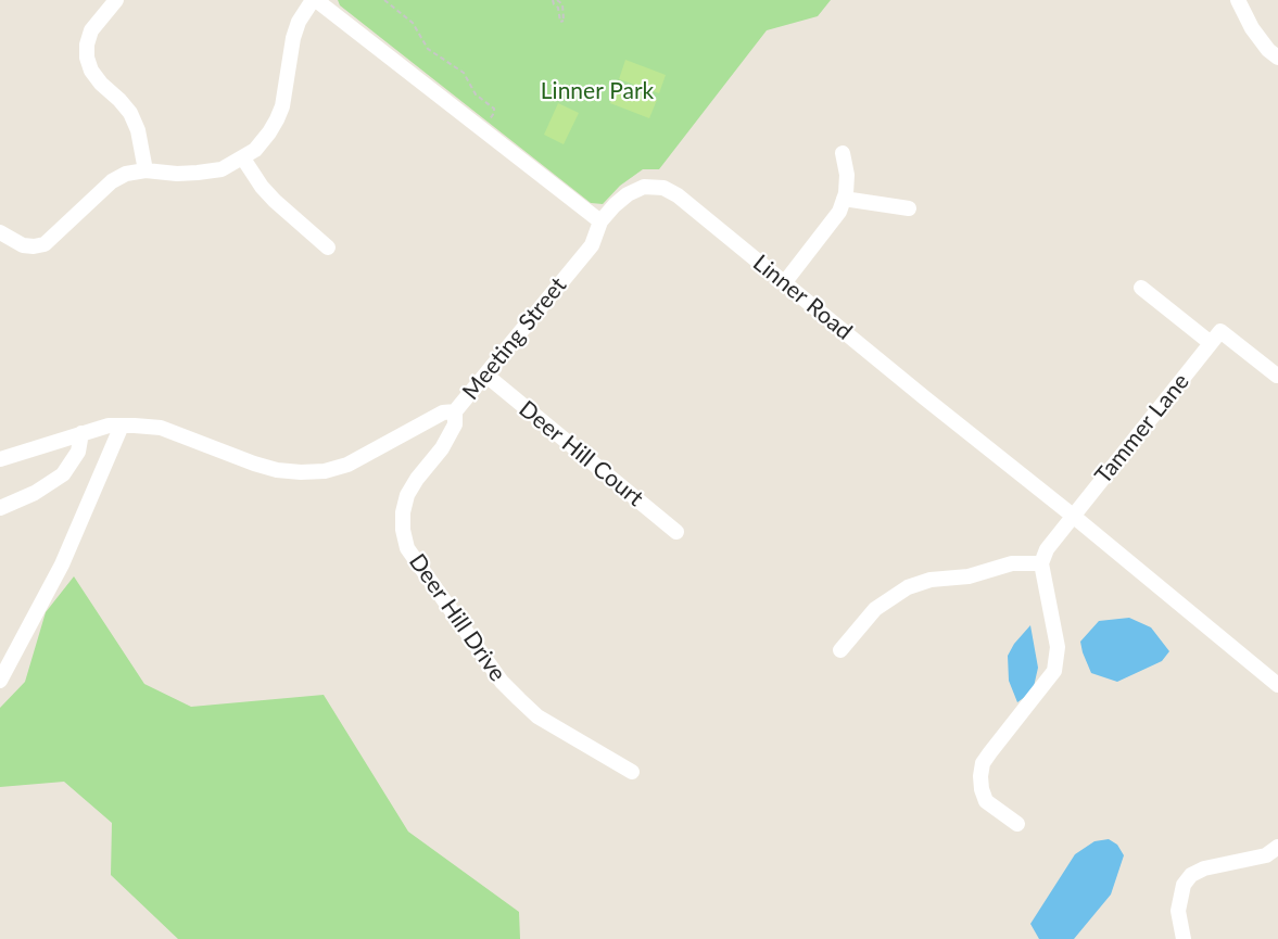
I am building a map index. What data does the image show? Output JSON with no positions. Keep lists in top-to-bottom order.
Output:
{
  "streets": {
    "street": [
      "Linner Road",
      "Meeting Street",
      "Tammer Lane",
      "Deer Hill Court",
      "Deer Hill Drive"
    ]
  },
  "crossings": [
    ["Linner Road", "Meeting Street"],
    ["Linner Road", "Tammer Lane"],
    ["Meeting Street", "Deer Hill Court"],
    ["Meeting Street", "Deer Hill Drive"]
  ],
  "parks": ["Linner Park"]
}
